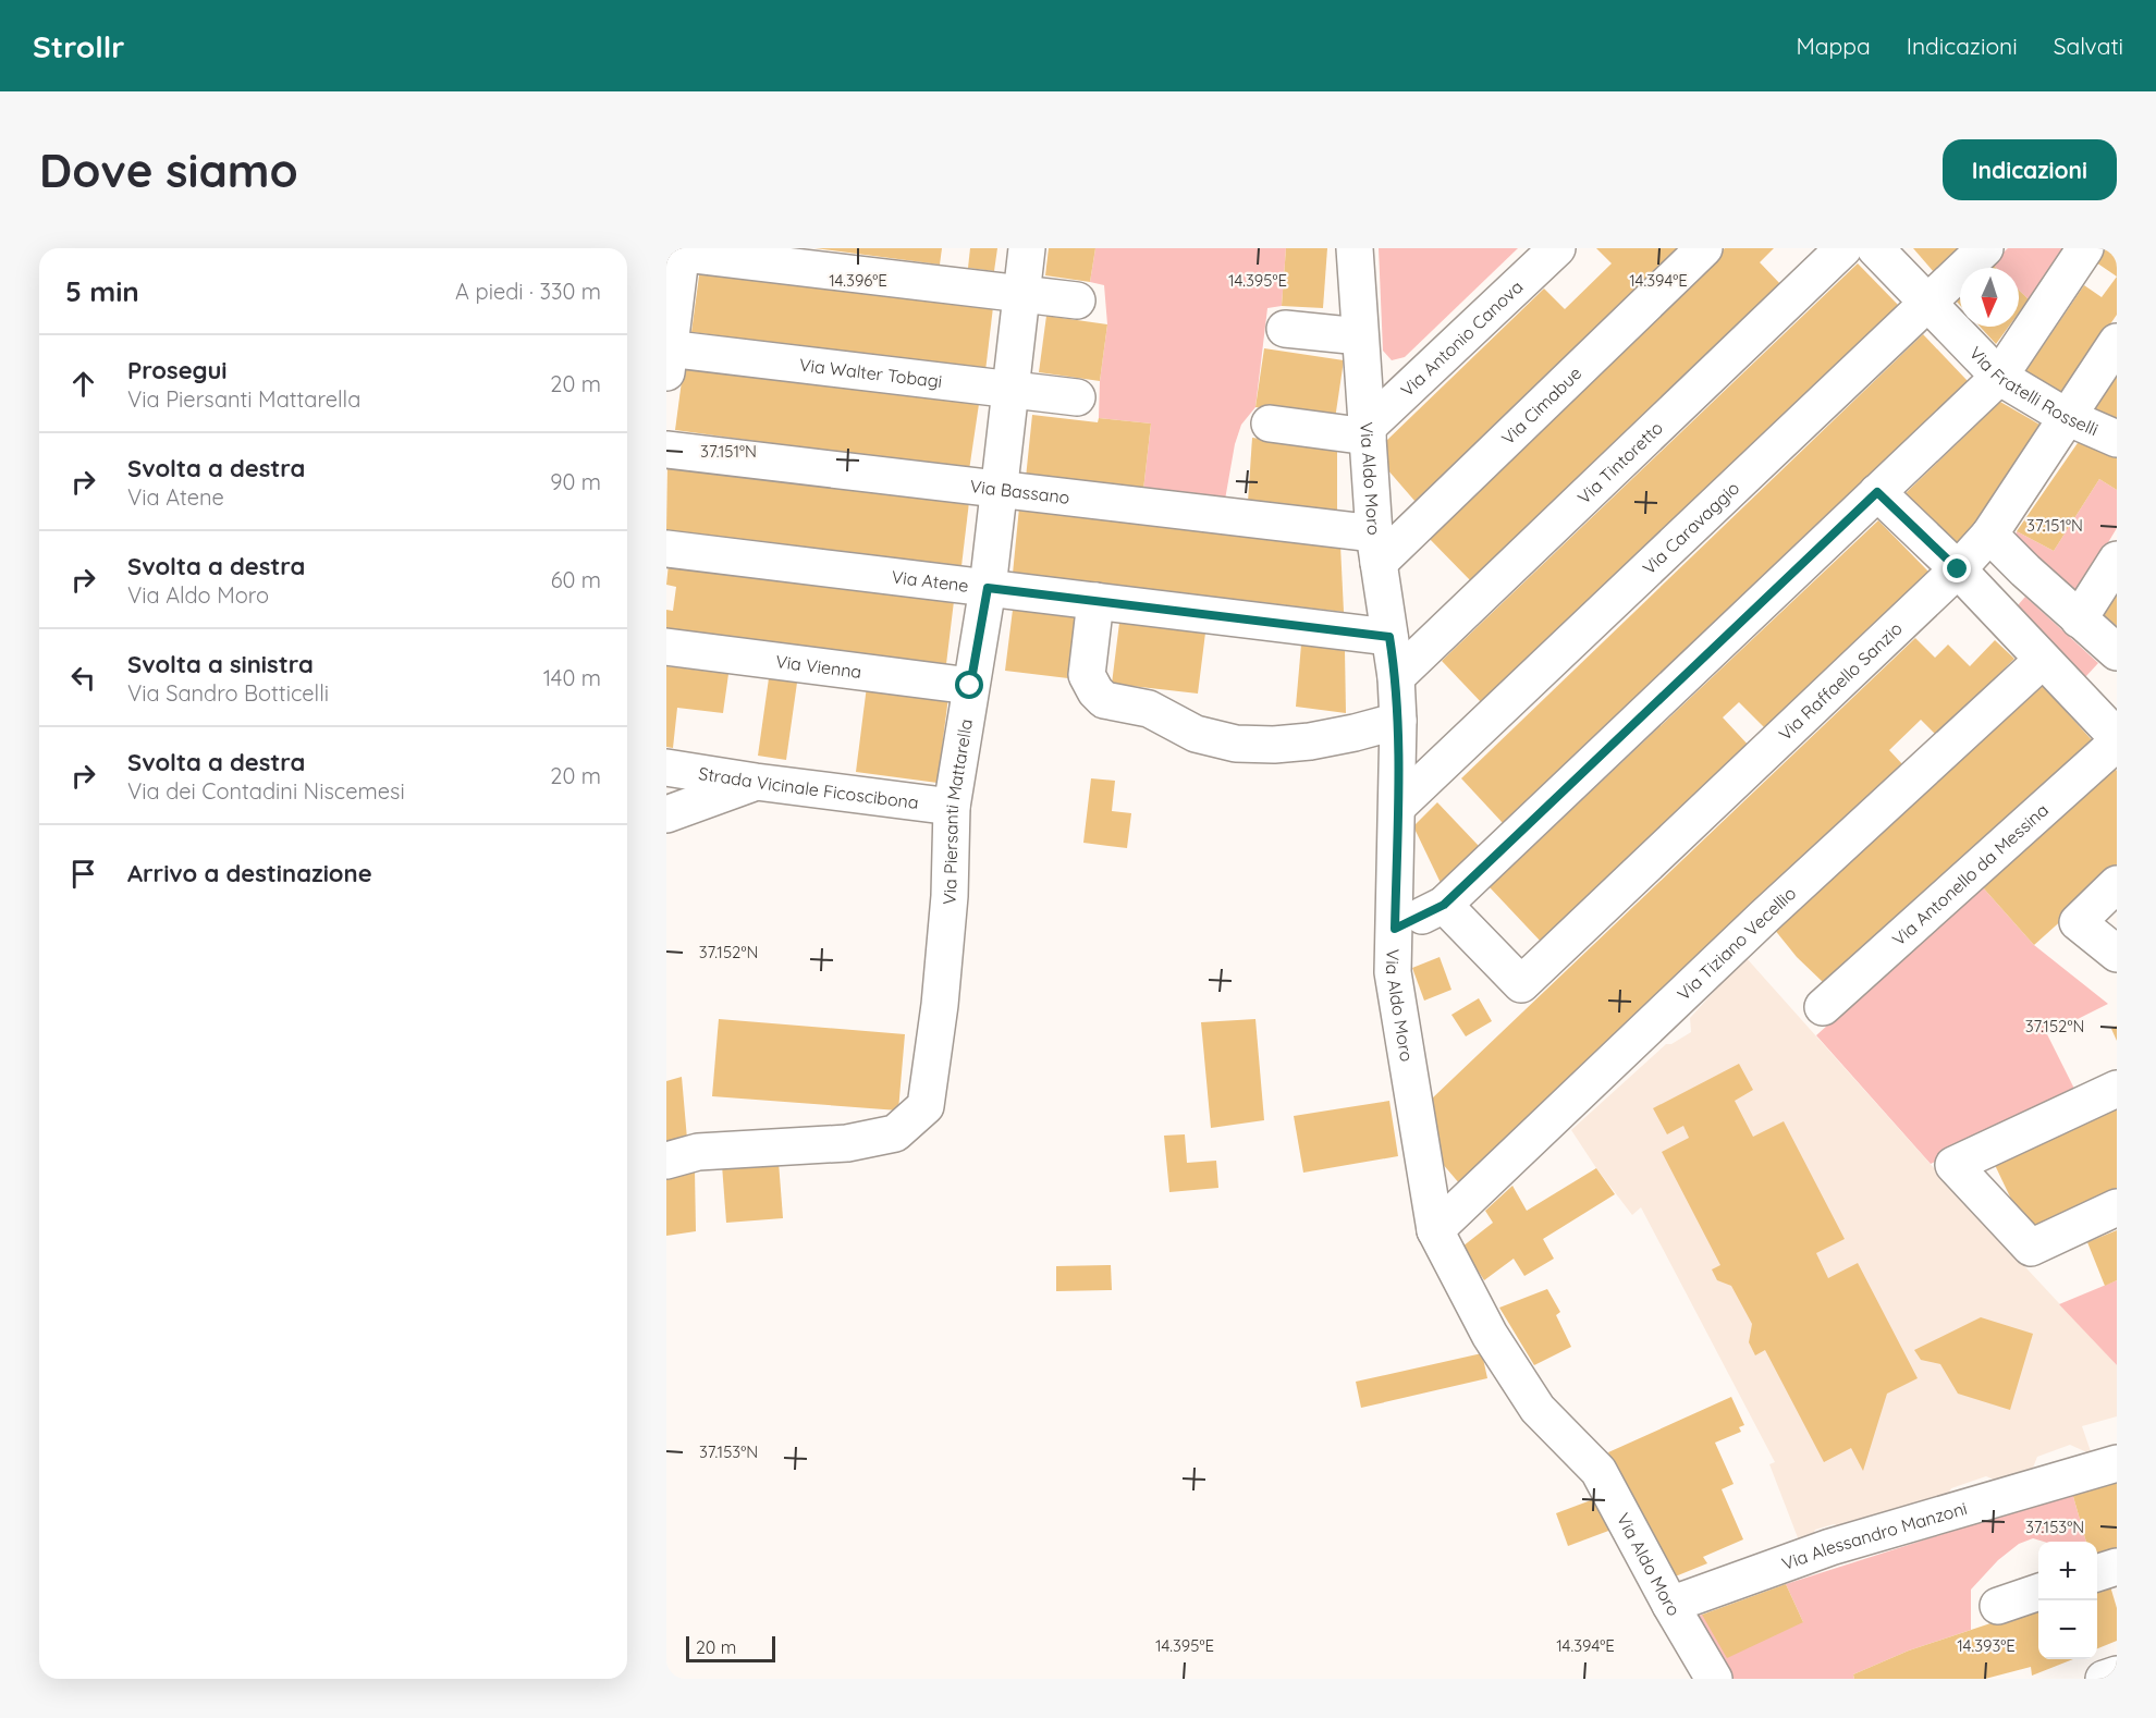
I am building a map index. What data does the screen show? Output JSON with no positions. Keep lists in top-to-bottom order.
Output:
{
  "streets": {
    "street": [
      "Via Antonio Canova",
      "Via Walter Tobagi",
      "Via Fratelli Rosselli",
      "Via Cimabue",
      "Via Tintoretto",
      "Via Aldo Moro",
      "Via Bassano",
      "Via Caravaggio",
      "Via Atene",
      "Via Vienna",
      "Via Raffaello Sanzio",
      "Strada Vicinale Ficoscibona",
      "Via Piersanti Mattarella",
      "Via Antonello da Messina",
      "Via Tiziano Vecellio",
      "Via Alessandro Manzoni"
    ]
  },
  "crossings": [
    ["Via Antonio Canova", "Via Aldo Moro"],
    ["Via Walter Tobagi", "Via Piersanti Mattarella"],
    ["Via Fratelli Rosselli", "Via Caravaggio"],
    ["Via Fratelli Rosselli", "Via Raffaello Sanzio"],
    ["Via Cimabue", "Via Aldo Moro"],
    ["Via Cimabue", "Via Bassano"],
    ["Via Tintoretto", "Via Aldo Moro"],
    ["Via Aldo Moro", "Via Bassano"],
    ["Via Aldo Moro", "Via Caravaggio"],
    ["Via Aldo Moro", "Via Atene"],
    ["Via Aldo Moro", "Via Tiziano Vecellio"],
    ["Via Aldo Moro", "Via Alessandro Manzoni"],
    ["Via Bassano", "Via Piersanti Mattarella"],
    ["Via Atene", "Via Piersanti Mattarella"],
    ["Via Vienna", "Via Piersanti Mattarella"],
    ["Strada Vicinale Ficoscibona", "Via Piersanti Mattarella"]
  ],
  "scale_bar": "20 m",
  "north": "bottom",
  "page": {
    "header": "Strollr",
    "nav": ["Mappa", "Indicazioni", "Salvati"],
    "buttons": "Indicazioni",
    "title": "Dove siamo",
    "heading": ["5 min", "A piedi · 330 m"],
    "list": [
      ["Prosegui", "Via Piersanti Mattarella", "20 m"],
      ["Svolta a destra", "Via Atene", "90 m"],
      ["Svolta a destra", "Via Aldo Moro", "60 m"],
      ["Svolta a sinistra", "Via Sandro Botticelli", "140 m"],
      ["Svolta a destra", "Via dei Contadini Niscemesi", "20 m"],
      "Arrivo a destinazione"
    ],
    "map_buttons": ["+", "−"],
    "scale": "20 m"
  },
  "coordinates": [
    "14.396°E",
    "14.395°E",
    "14.394°E",
    "37.151°N",
    "37.152°N",
    "37.153°N",
    "14.393°E"
  ]
}
